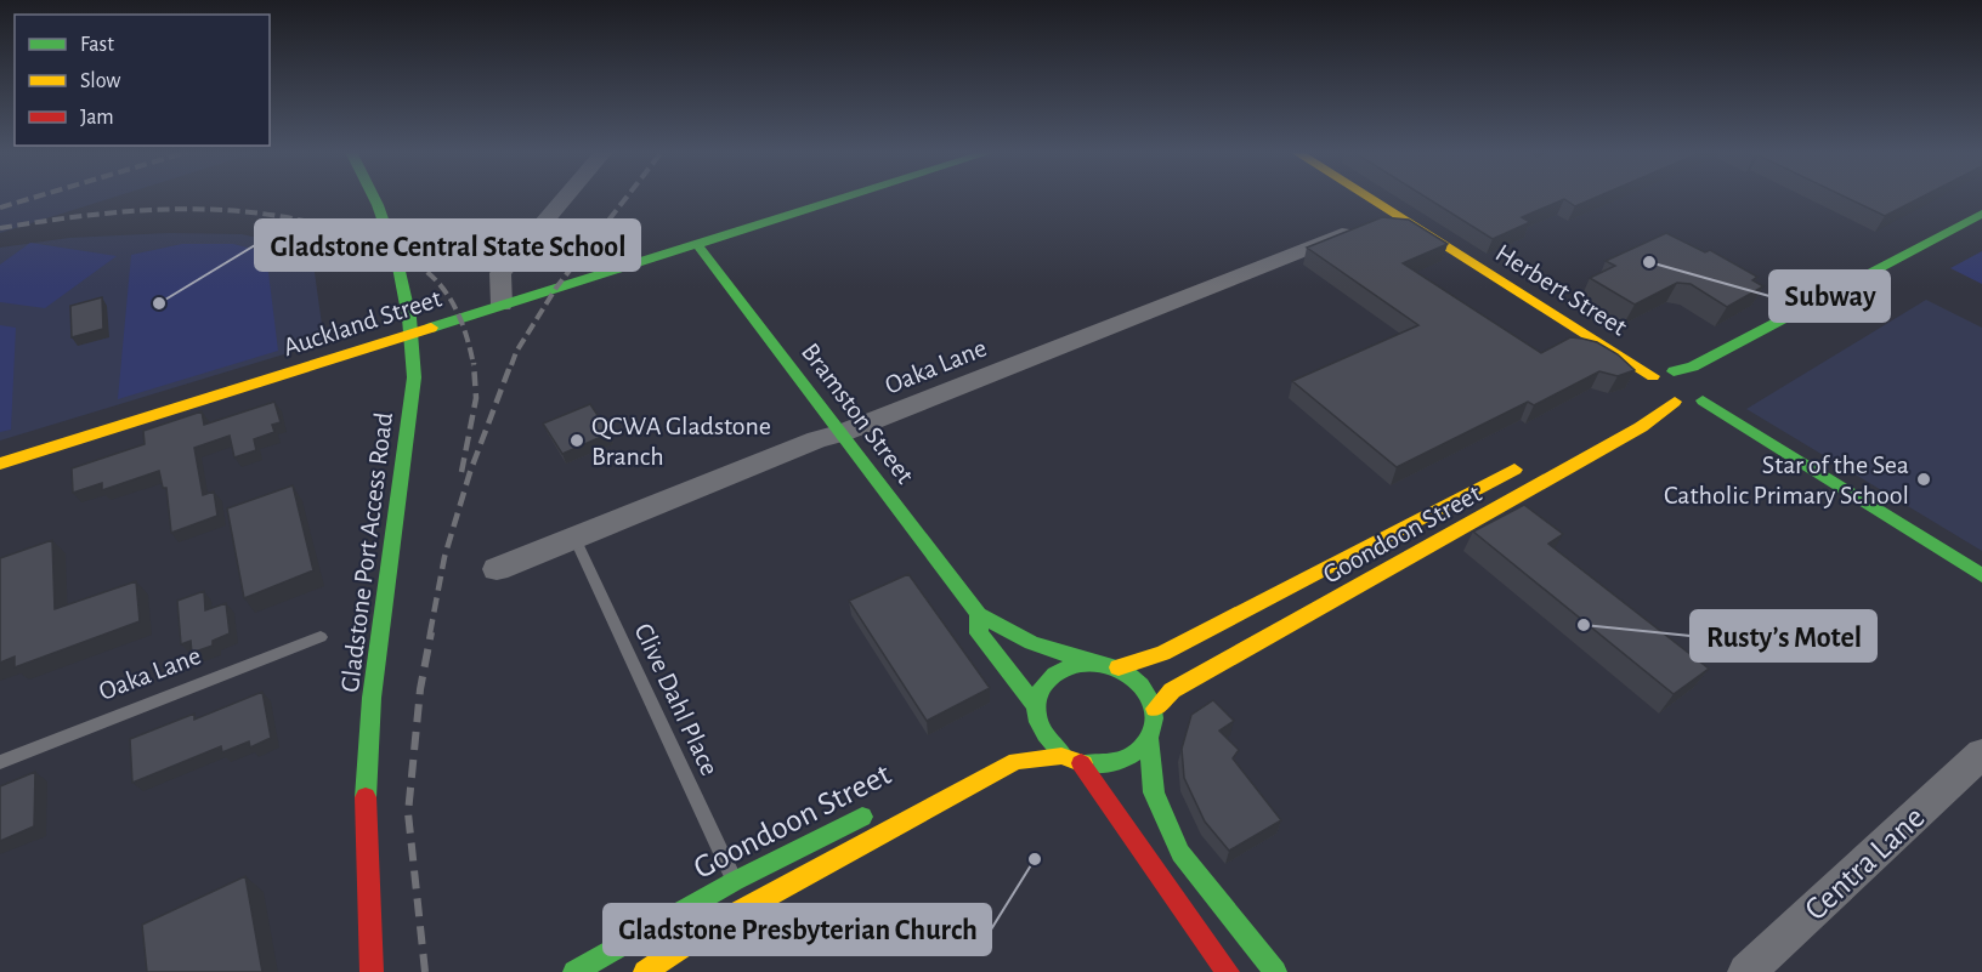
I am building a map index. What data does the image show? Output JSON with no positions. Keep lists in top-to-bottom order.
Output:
{
  "streets": {
    "street": [
      "Herbert Street",
      "Auckland Street",
      "Oaka Lane",
      "Bramston Street",
      "Goondoon Street",
      "Gladstone Port Access Road",
      "Centra Lane"
    ],
    "lane": ["Clive Dahl Place"]
  },
  "crossings": [
    ["Herbert Street", "Oaka Lane"],
    ["Herbert Street", "Goondoon Street"],
    ["Auckland Street", "Bramston Street"],
    ["Oaka Lane", "Bramston Street"],
    ["Oaka Lane", "Clive Dahl Place"],
    ["Bramston Street", "Goondoon Street"],
    ["Goondoon Street", "Clive Dahl Place"]
  ],
  "places": [
    "Subway",
    "Gladstone Central State School",
    "QCWA Gladstone Branch",
    "Star of the Sea Catholic Primary School",
    "Rusty’s Motel",
    "Gladstone Presbyterian Church"
  ],
  "legend": ["Fast", "Slow", "Jam"]
}
